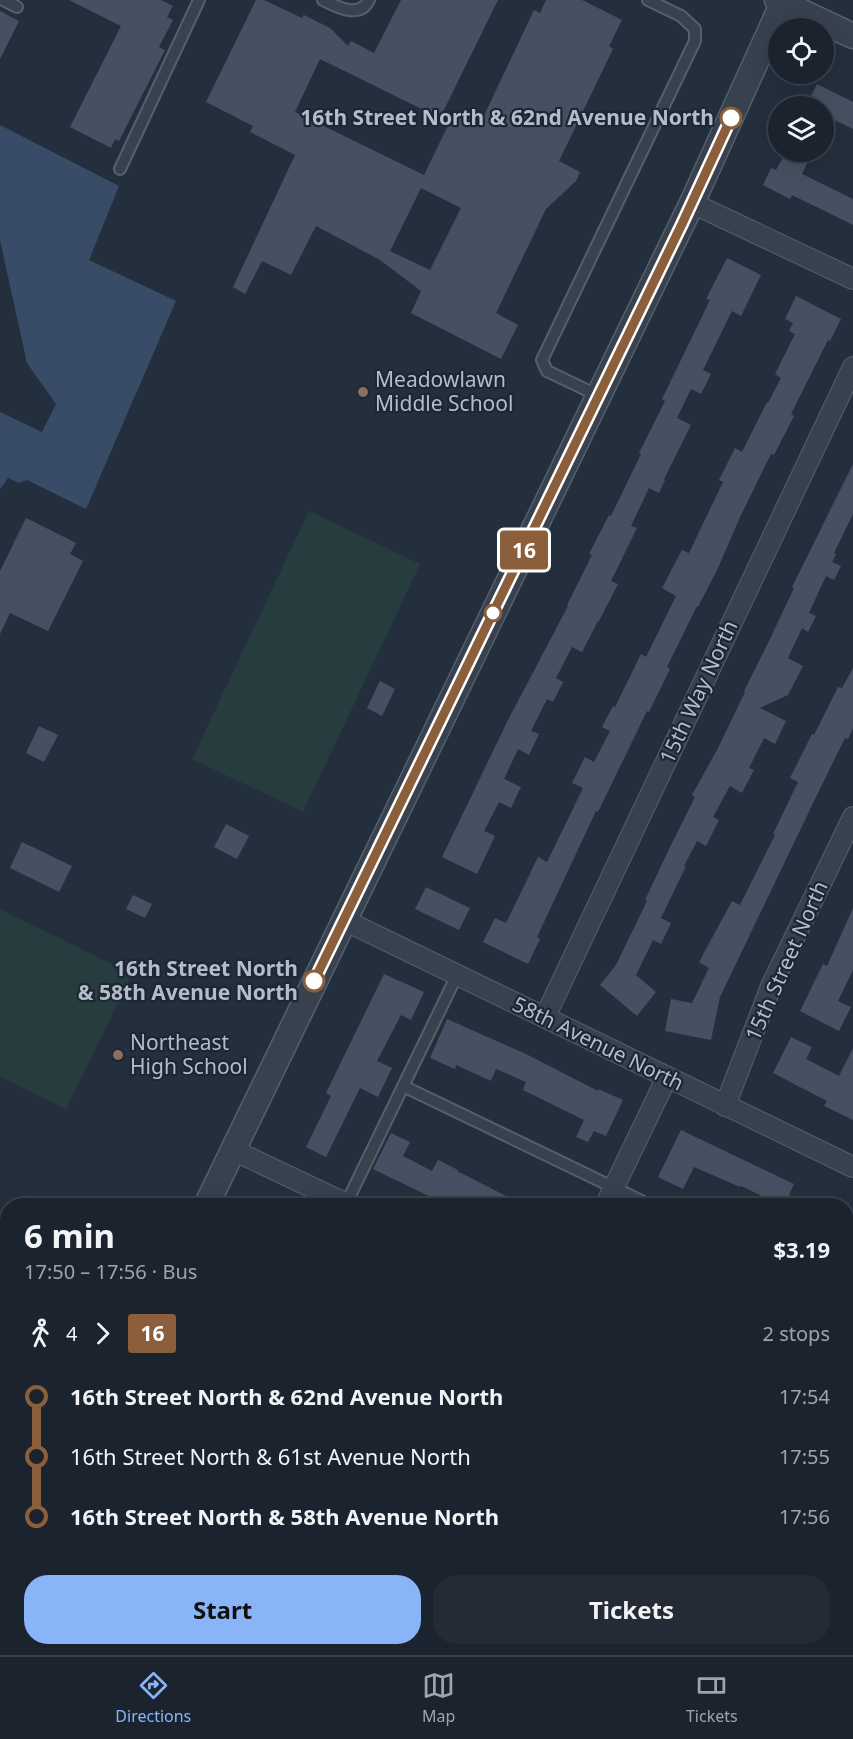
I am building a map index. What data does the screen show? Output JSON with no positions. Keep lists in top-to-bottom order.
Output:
{
  "streets": {
    "street": ["15th Way North", "15th Street North", "58th Avenue North"]
  },
  "crossings": [
    ["15th Way North", "58th Avenue North"],
    ["15th Street North", "58th Avenue North"]
  ],
  "places": [
    "16th Street North & 62nd Avenue North",
    "Meadowlawn Middle School",
    "16th Street North & 58th Avenue North",
    "Northeast High School"
  ],
  "lines": ["bus line 16"],
  "page": {
    "on_map": "16",
    "heading": ["6 min", "17:50 – 17:56 · Bus", "$3.19"],
    "legs": ["4", "16", "2 stops"],
    "list": [
      {
        "name": "16th Street North & 62nd Avenue North",
        "value": "17:54"
      },
      {
        "name": "16th Street North & 61st Avenue North",
        "value": "17:55"
      },
      {
        "name": "16th Street North & 58th Avenue North",
        "value": "17:56"
      }
    ],
    "buttons": ["Start", "Tickets"],
    "tabs": ["Directions", "Map", "Tickets"]
  }
}
